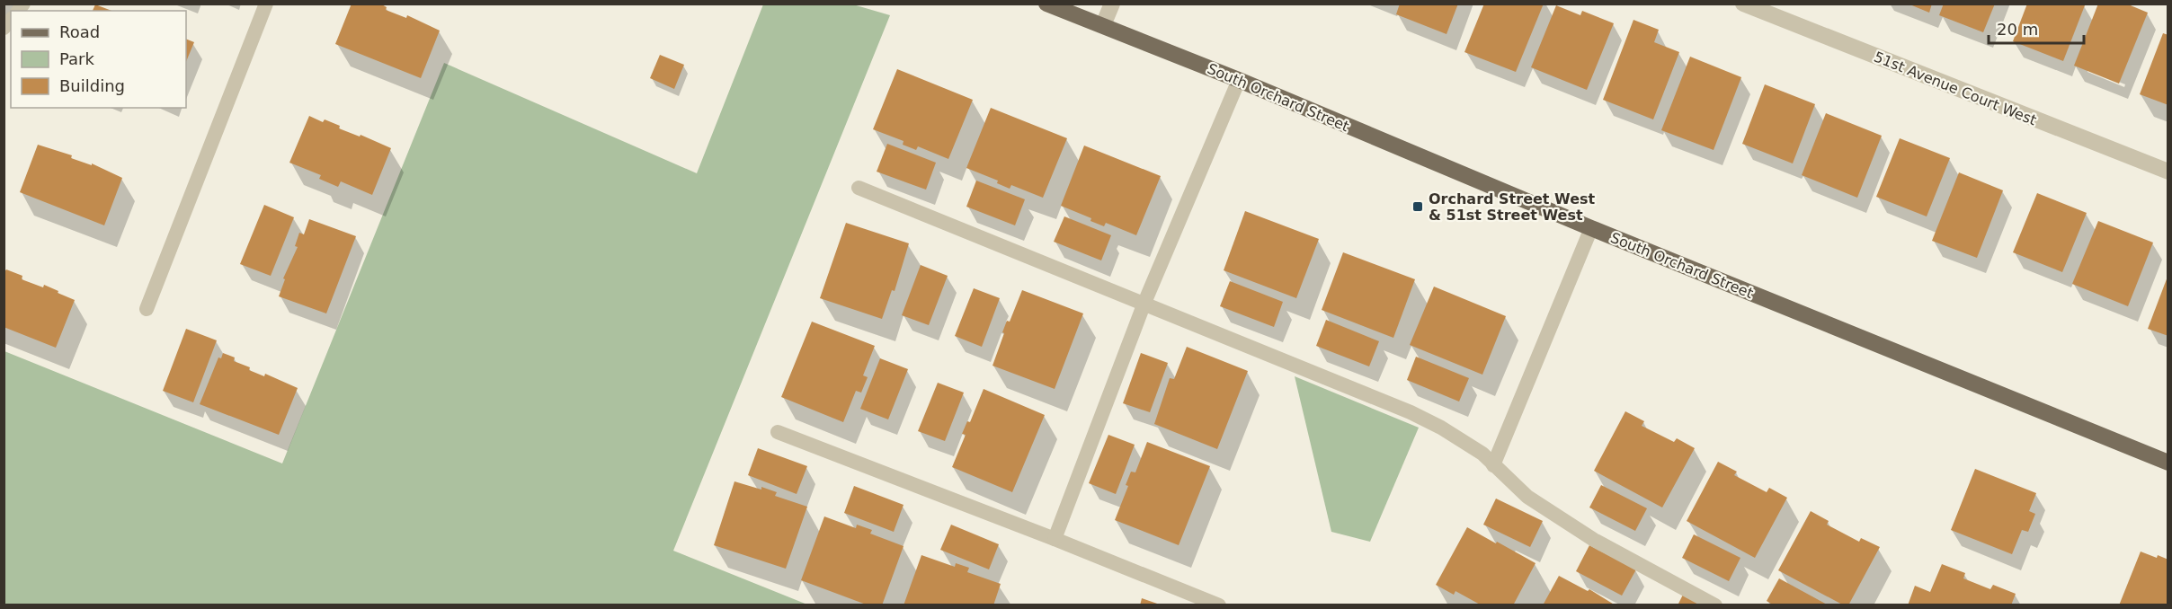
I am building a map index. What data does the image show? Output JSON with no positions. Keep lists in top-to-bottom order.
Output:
{
  "streets": {
    "main road": ["South Orchard Street"],
    "street": ["51st Avenue Court West"]
  },
  "places": {
    "transit": ["Orchard Street West & 51st Street West"]
  },
  "legend": ["Road", "Park", "Building"],
  "scale_bar": "20 m"
}
